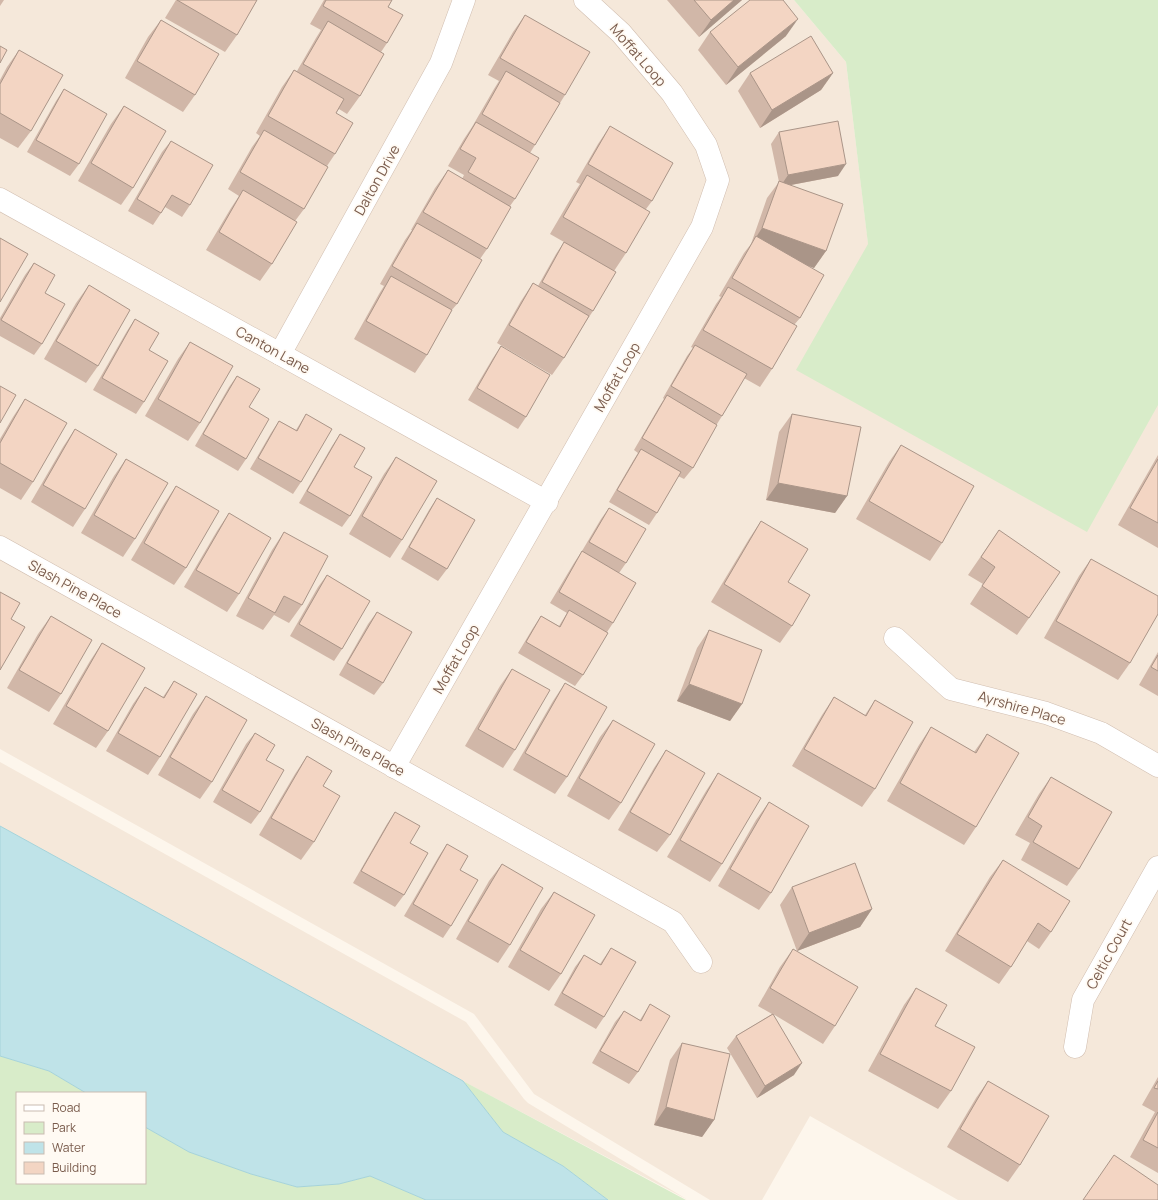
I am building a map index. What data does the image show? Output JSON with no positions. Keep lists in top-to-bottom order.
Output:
{
  "streets": {
    "street": [
      "Moffat Loop",
      "Dalton Drive",
      "Canton Lane",
      "Slash Pine Place",
      "Ayrshire Place",
      "Celtic Court"
    ]
  },
  "crossings": [
    ["Moffat Loop", "Canton Lane"],
    ["Moffat Loop", "Slash Pine Place"],
    ["Dalton Drive", "Canton Lane"]
  ],
  "legend": [
    "Road",
    "Park",
    "Water",
    "Building"
  ]
}
